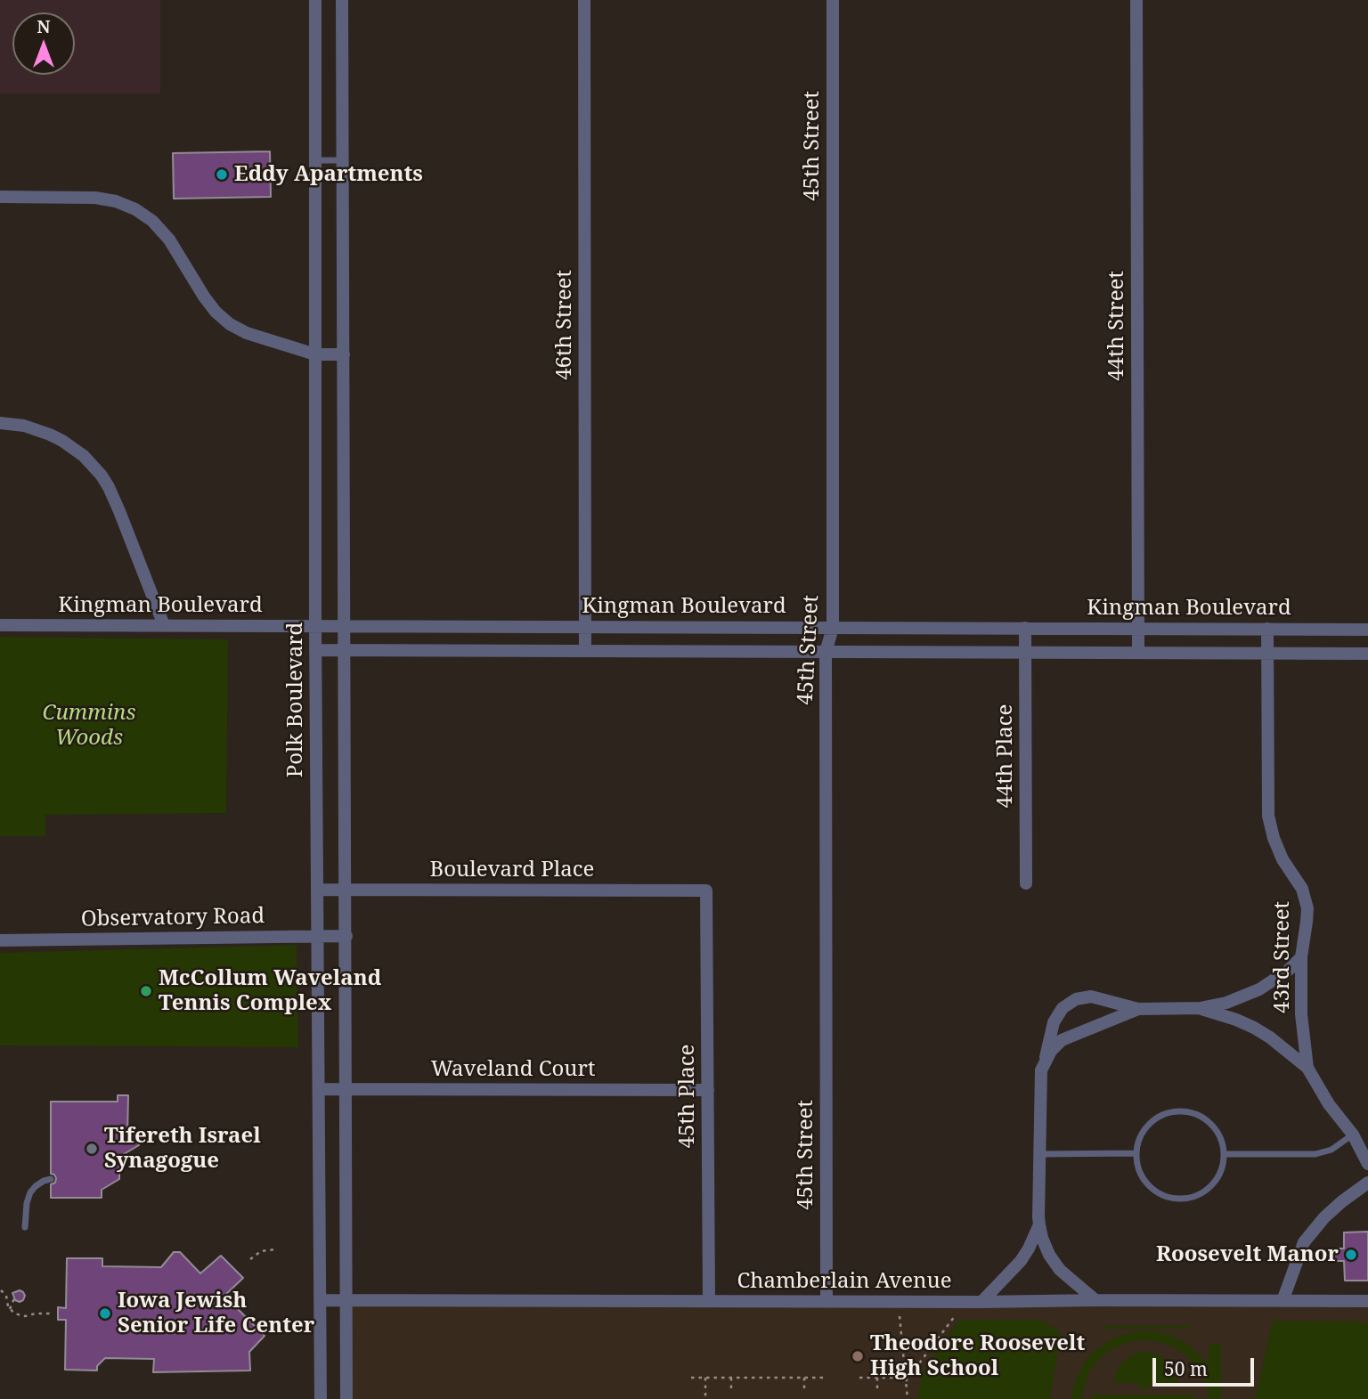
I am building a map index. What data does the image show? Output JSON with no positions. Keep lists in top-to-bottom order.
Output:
{
  "streets": {
    "street": [
      "45th Street",
      "46th Street",
      "44th Street",
      "Kingman Boulevard",
      "Polk Boulevard",
      "44th Place",
      "Boulevard Place",
      "Observatory Road",
      "43rd Street",
      "Waveland Court",
      "45th Place",
      "Chamberlain Avenue"
    ]
  },
  "crossings": [
    ["45th Street", "Kingman Boulevard"],
    ["45th Street", "Chamberlain Avenue"],
    ["46th Street", "Kingman Boulevard"],
    ["44th Street", "Kingman Boulevard"],
    ["Kingman Boulevard", "Polk Boulevard"],
    ["Kingman Boulevard", "44th Place"],
    ["Kingman Boulevard", "43rd Street"],
    ["Polk Boulevard", "Boulevard Place"],
    ["Polk Boulevard", "Observatory Road"],
    ["Polk Boulevard", "Waveland Court"],
    ["Polk Boulevard", "Chamberlain Avenue"],
    ["Boulevard Place", "45th Place"],
    ["Waveland Court", "45th Place"],
    ["45th Place", "Chamberlain Avenue"]
  ],
  "parks": ["Cummins Woods"],
  "places": [
    "Eddy Apartments",
    "McCollum Waveland Tennis Complex",
    "Tifereth Israel Synagogue",
    "Roosevelt Manor",
    "Iowa Jewish Senior Life Center",
    "Theodore Roosevelt High School"
  ],
  "scale_bar": "50 m",
  "north": "top"
}
